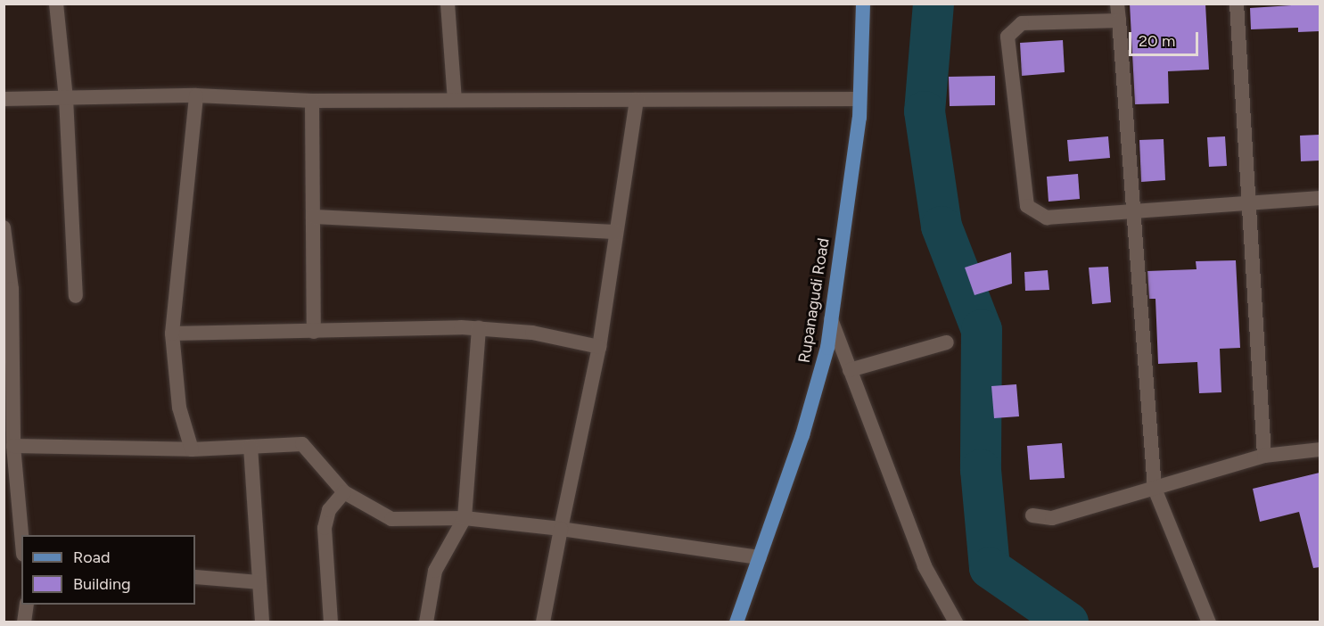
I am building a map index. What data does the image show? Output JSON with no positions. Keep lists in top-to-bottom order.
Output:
{
  "streets": {
    "main road": ["Rupanagudi Road"]
  },
  "legend": ["Road", "Building"],
  "scale_bar": "20 m"
}
